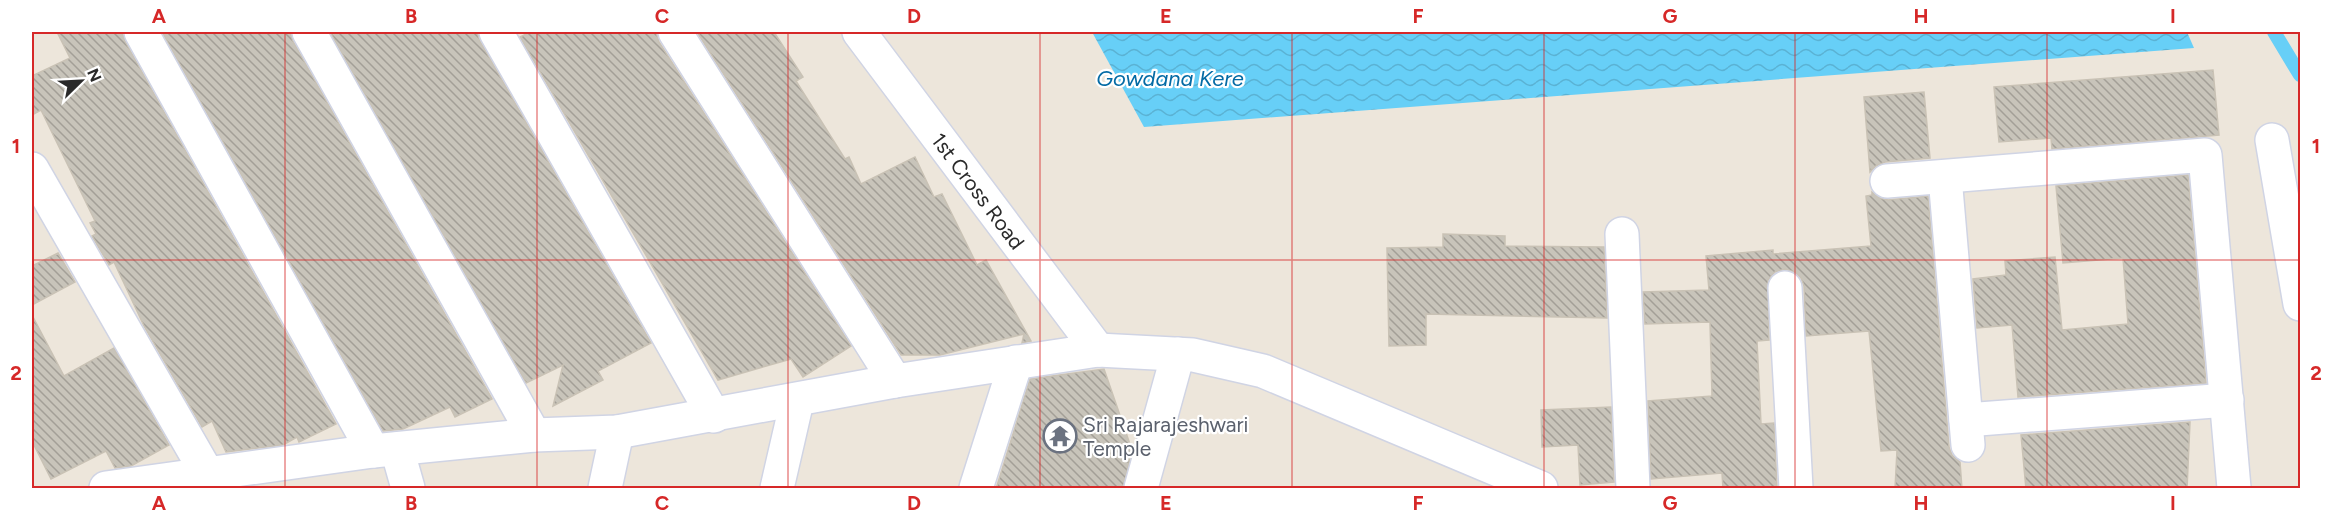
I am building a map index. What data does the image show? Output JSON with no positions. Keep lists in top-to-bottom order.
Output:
{
  "streets": {
    "street": ["1st Cross Road"]
  },
  "water": ["Gowdana Kere"],
  "places": {
    "temple": ["Sri Rajarajeshwari Temple"]
  },
  "north": "top right",
  "grid": {
    "columns": [
      "A",
      "B",
      "C",
      "D",
      "E",
      "F",
      "G",
      "H",
      "I"
    ],
    "rows": ["1", "2"]
  }
}
